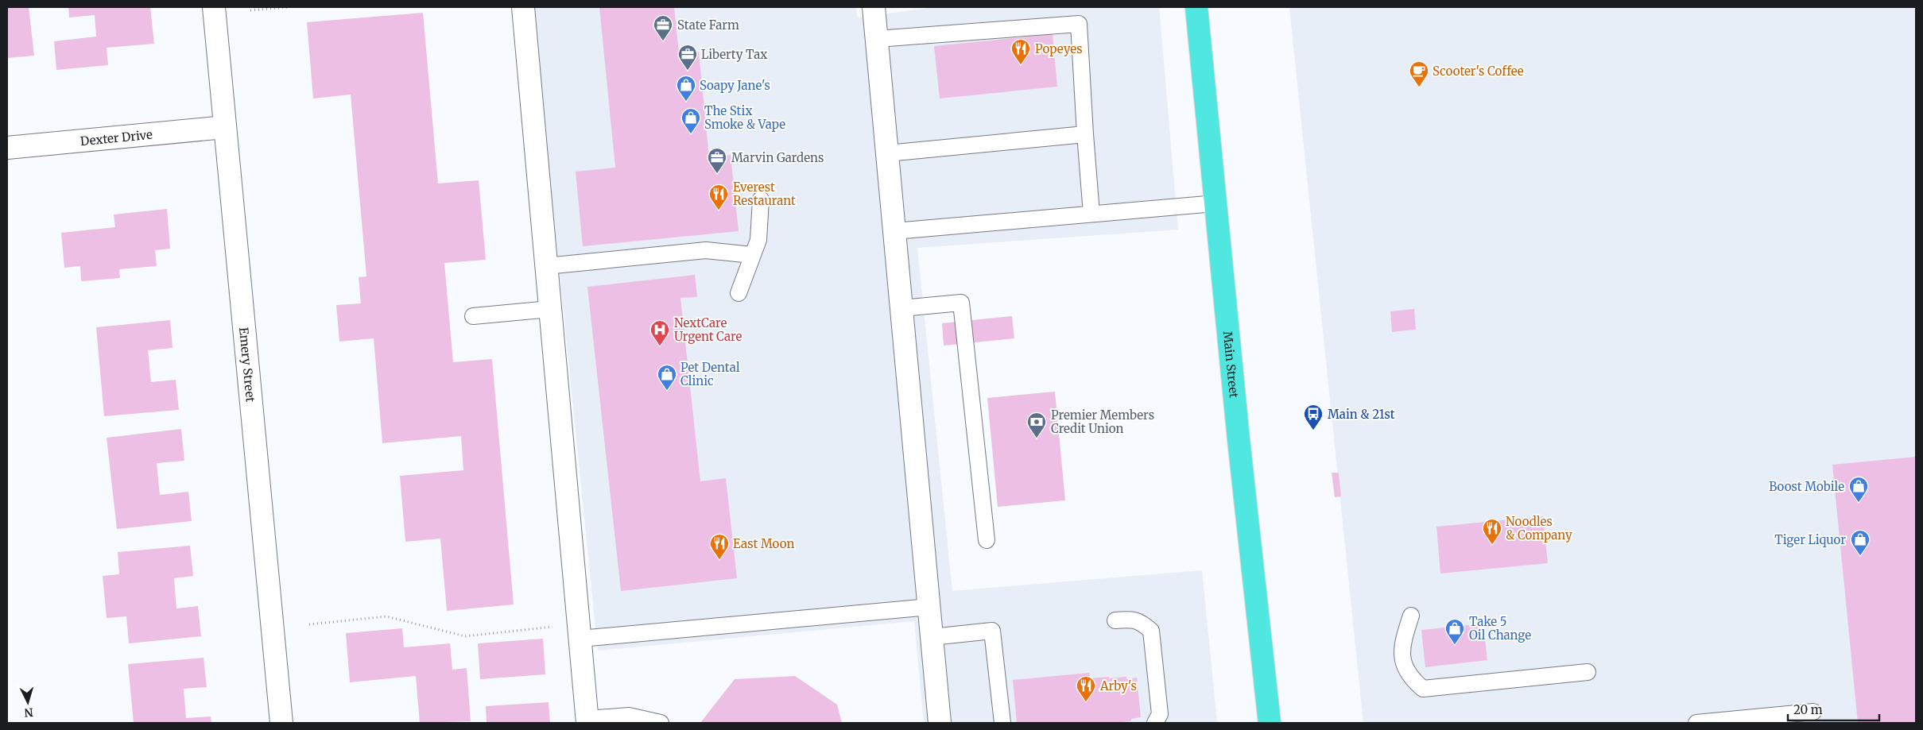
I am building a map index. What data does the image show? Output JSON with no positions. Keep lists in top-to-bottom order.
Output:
{
  "streets": {
    "highway": ["Main Street"],
    "street": ["Dexter Drive", "Emery Street"]
  },
  "crossings": [
    ["Dexter Drive", "Emery Street"]
  ],
  "places": {
    "office": ["State Farm", "Liberty Tax", "Marvin Gardens"],
    "restaurant": [
      "Popeyes",
      "Everest Restaurant",
      "Noodles & Company",
      "East Moon",
      "Arby's"
    ],
    "cafe": ["Scooter's Coffee"],
    "shop": [
      "Soapy Jane's",
      "The Stix Smoke & Vape",
      "Pet Dental Clinic",
      "Boost Mobile",
      "Tiger Liquor",
      "Take 5 Oil Change"
    ],
    "hospital": ["NextCare Urgent Care"],
    "bus stop": ["Main & 21st"],
    "bank": ["Premier Members Credit Union"]
  },
  "scale_bar": "20 m",
  "north": "bottom"
}
